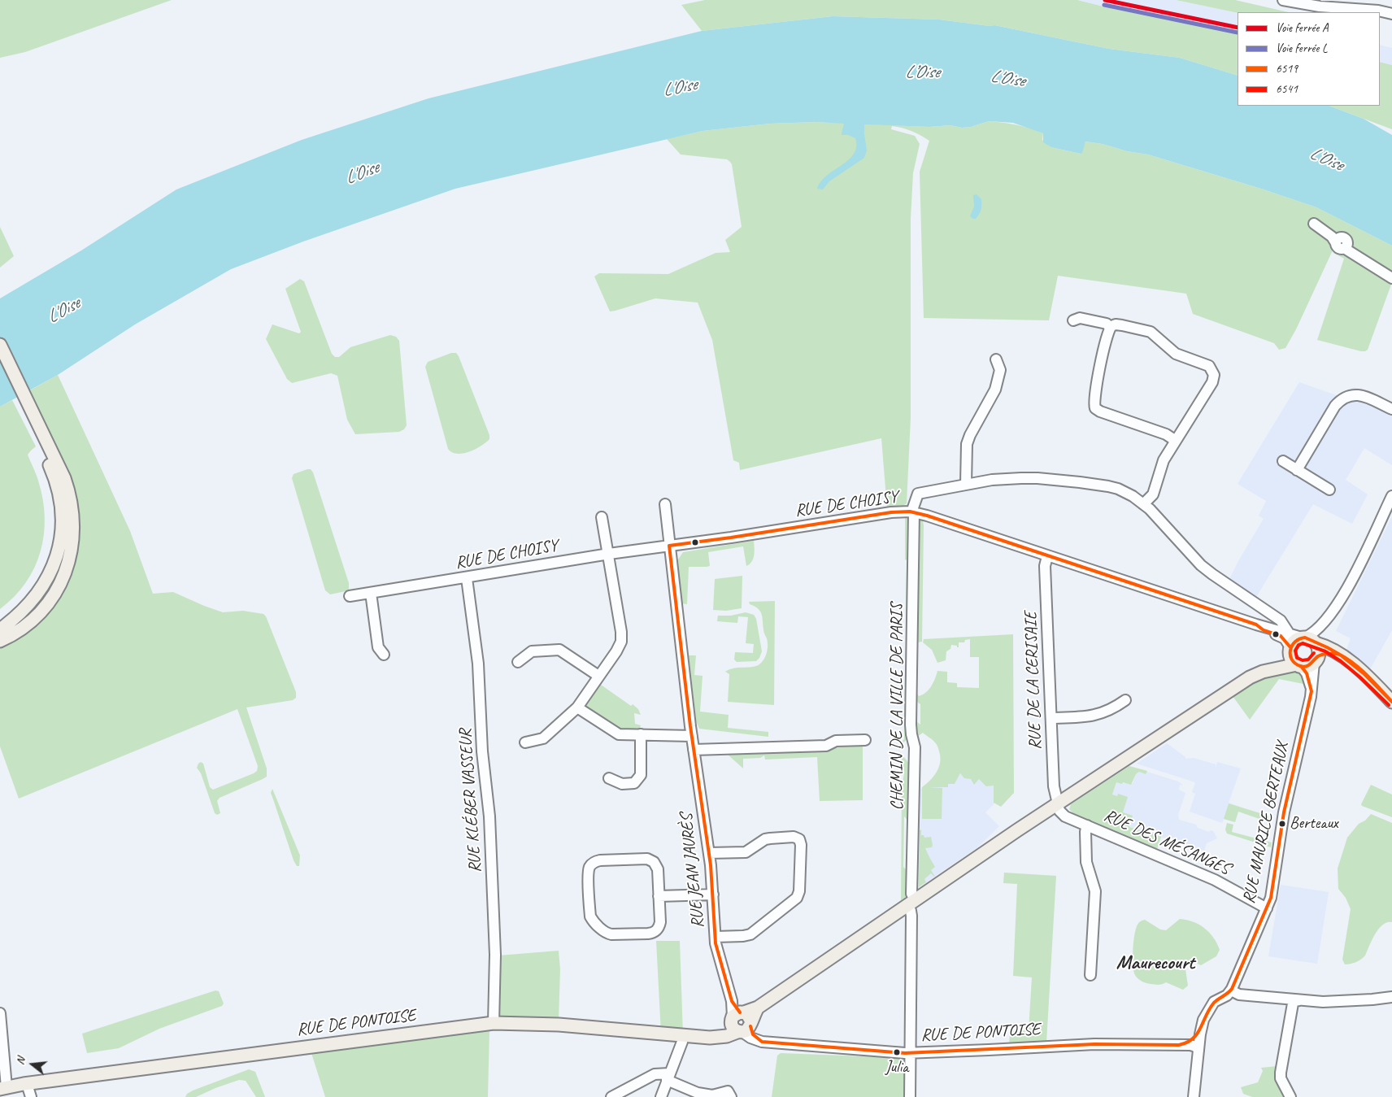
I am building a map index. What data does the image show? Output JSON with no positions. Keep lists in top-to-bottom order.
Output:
{
  "streets": {
    "main road": ["RUE DE PONTOISE"],
    "street": [
      "RUE DE CHOISY",
      "RUE DE LA CERISAIE",
      "CHEMIN DE LA VILLE DE PARIS",
      "RUE KLÉBER VASSEUR",
      "RUE MAURICE BERTEAUX",
      "RUE DES MÉSANGES",
      "RUE JEAN JAURÈS"
    ]
  },
  "crossings": [
    ["RUE DE CHOISY", "RUE DE LA CERISAIE"],
    ["RUE DE CHOISY", "CHEMIN DE LA VILLE DE PARIS"],
    ["RUE DE CHOISY", "RUE KLÉBER VASSEUR"],
    ["RUE DE CHOISY", "RUE JEAN JAURÈS"],
    ["RUE DE LA CERISAIE", "RUE DES MÉSANGES"],
    ["CHEMIN DE LA VILLE DE PARIS", "RUE DE PONTOISE"],
    ["RUE KLÉBER VASSEUR", "RUE DE PONTOISE"],
    ["RUE MAURICE BERTEAUX", "RUE DES MÉSANGES"],
    ["RUE JEAN JAURÈS", "RUE DE PONTOISE"]
  ],
  "districts": ["Maurecourt"],
  "water": ["L’Oise", "L'Oise"],
  "places": ["Berteaux", "Julia"],
  "lines": [
    "rail line A",
    "rail line L",
    "transit line 6519",
    "transit line 6541"
  ],
  "legend": [
    "Voie ferrée A",
    "Voie ferrée L",
    "6519",
    "6541"
  ],
  "north": "left"
}
